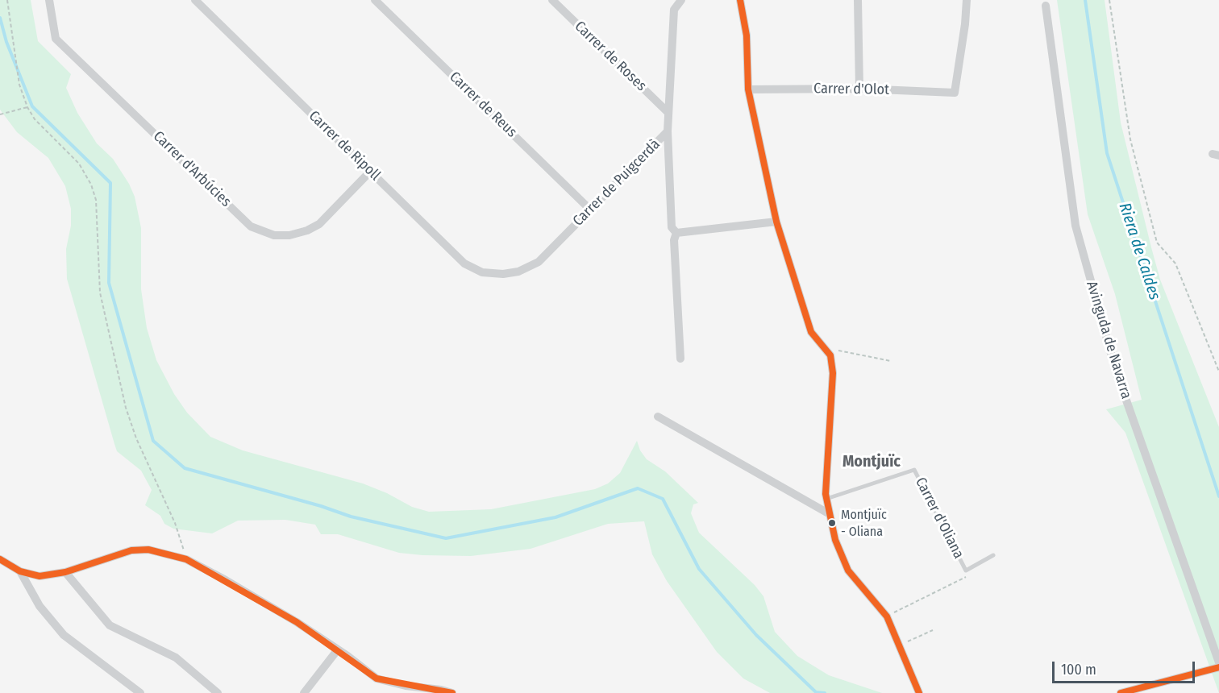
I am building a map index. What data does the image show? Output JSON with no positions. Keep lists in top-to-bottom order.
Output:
{
  "streets": {
    "street": [
      "Carrer de Roses",
      "Carrer d'Olot",
      "Carrer de Reus",
      "Carrer de Ripoll",
      "Carrer d'Arbúcies",
      "Carrer de Puigcerdà",
      "Avinguda de Navarra"
    ],
    "lane": ["Carrer d'Oliana"]
  },
  "crossings": [
    ["Carrer de Roses", "Carrer de Puigcerdà"],
    ["Carrer de Reus", "Carrer de Puigcerdà"],
    ["Carrer de Ripoll", "Carrer d'Arbúcies"],
    ["Carrer de Ripoll", "Carrer de Puigcerdà"]
  ],
  "districts": ["Montjuïc"],
  "water": ["Riera de Caldes"],
  "places": ["Montjuïc - Oliana"],
  "scale_bar": "100 m"
}
